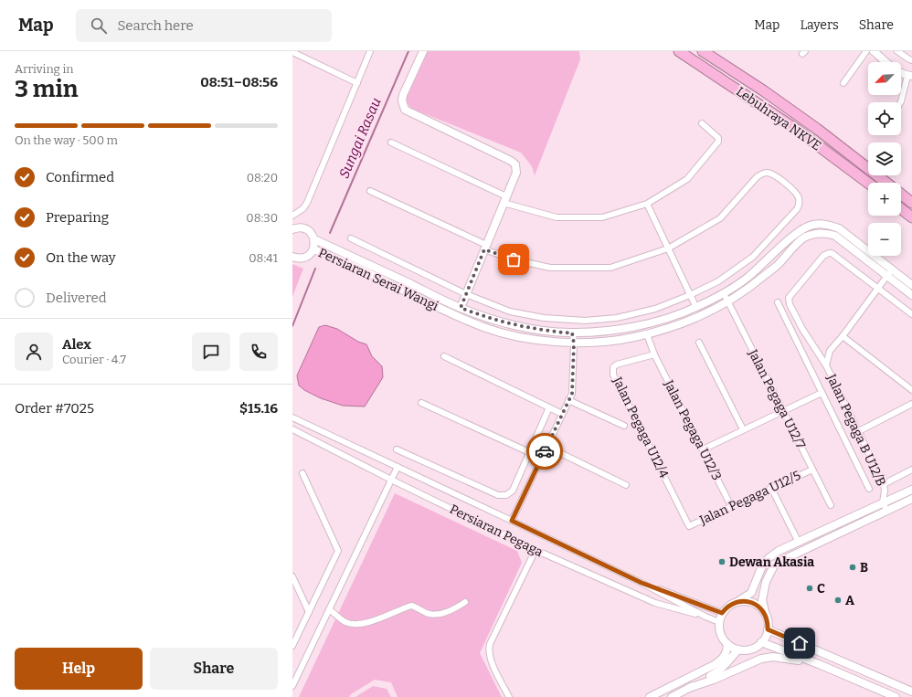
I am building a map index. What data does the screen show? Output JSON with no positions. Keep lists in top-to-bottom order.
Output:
{
  "streets": {
    "highway": ["Lebuhraya NKVE"],
    "street": [
      "Persiaran Serai Wangi",
      "Jalan Pegaga U12/7",
      "Jalan Pegaga U12/4",
      "Jalan Pegaga U12/3",
      "Jalan Pegaga B U12/B",
      "Jalan Pegaga U12/5",
      "Persiaran Pegaga"
    ]
  },
  "crossings": [
    ["Persiaran Serai Wangi", "Jalan Pegaga U12/7"],
    ["Persiaran Serai Wangi", "Jalan Pegaga U12/3"],
    ["Persiaran Serai Wangi", "Jalan Pegaga B U12/B"],
    ["Jalan Pegaga U12/7", "Jalan Pegaga U12/5"],
    ["Jalan Pegaga U12/4", "Jalan Pegaga U12/3"],
    ["Jalan Pegaga U12/4", "Jalan Pegaga U12/5"],
    ["Jalan Pegaga U12/3", "Jalan Pegaga U12/5"]
  ],
  "water": ["Sungai Rasau"],
  "places": [
    "Dewan Akasia",
    "B",
    "C",
    "A"
  ],
  "north": "bottom left",
  "page": {
    "header": "Map",
    "search": "Search here",
    "nav": ["Map", "Layers", "Share"],
    "heading": ["3 min", "Arriving in", "08:51–08:56"],
    "panel": [
      "Alex",
      "Courier · 4.7",
      "Order #7025",
      "$15.16"
    ],
    "map_buttons": ["+", "−"],
    "bar": "On the way · 500 m",
    "list": [
      ["Confirmed", "08:20"],
      ["Preparing", "08:30"],
      ["On the way", "08:41"],
      "Delivered"
    ],
    "buttons": ["Help", "Share"]
  }
}
